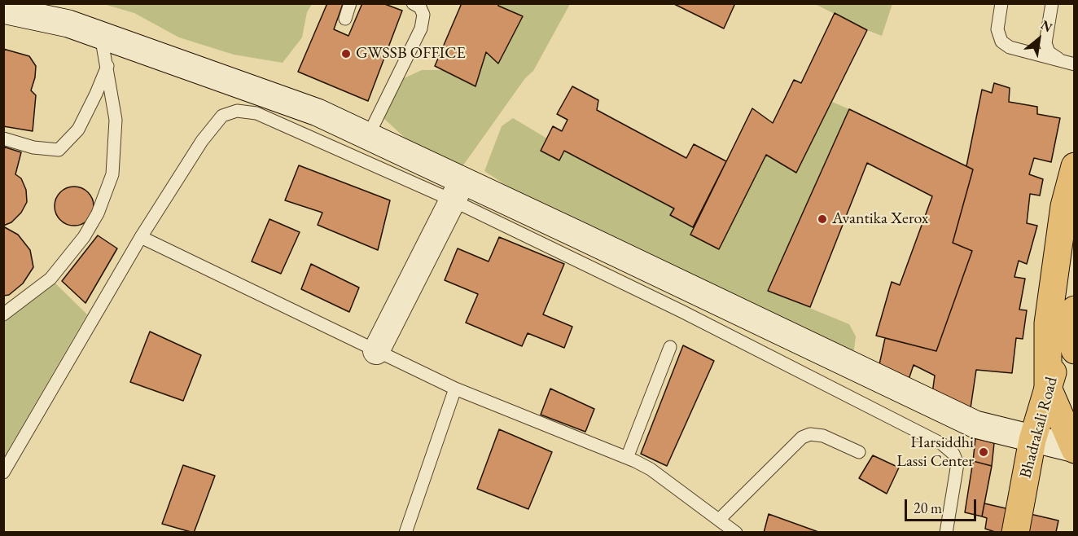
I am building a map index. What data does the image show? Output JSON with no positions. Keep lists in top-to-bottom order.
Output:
{
  "streets": {
    "main road": ["Bhadrakali Road"]
  },
  "places": ["GWSSB OFFICE", "Avantika Xerox", "Harsiddhi Lassi Center"],
  "scale_bar": "20 m",
  "north": "top right"
}
